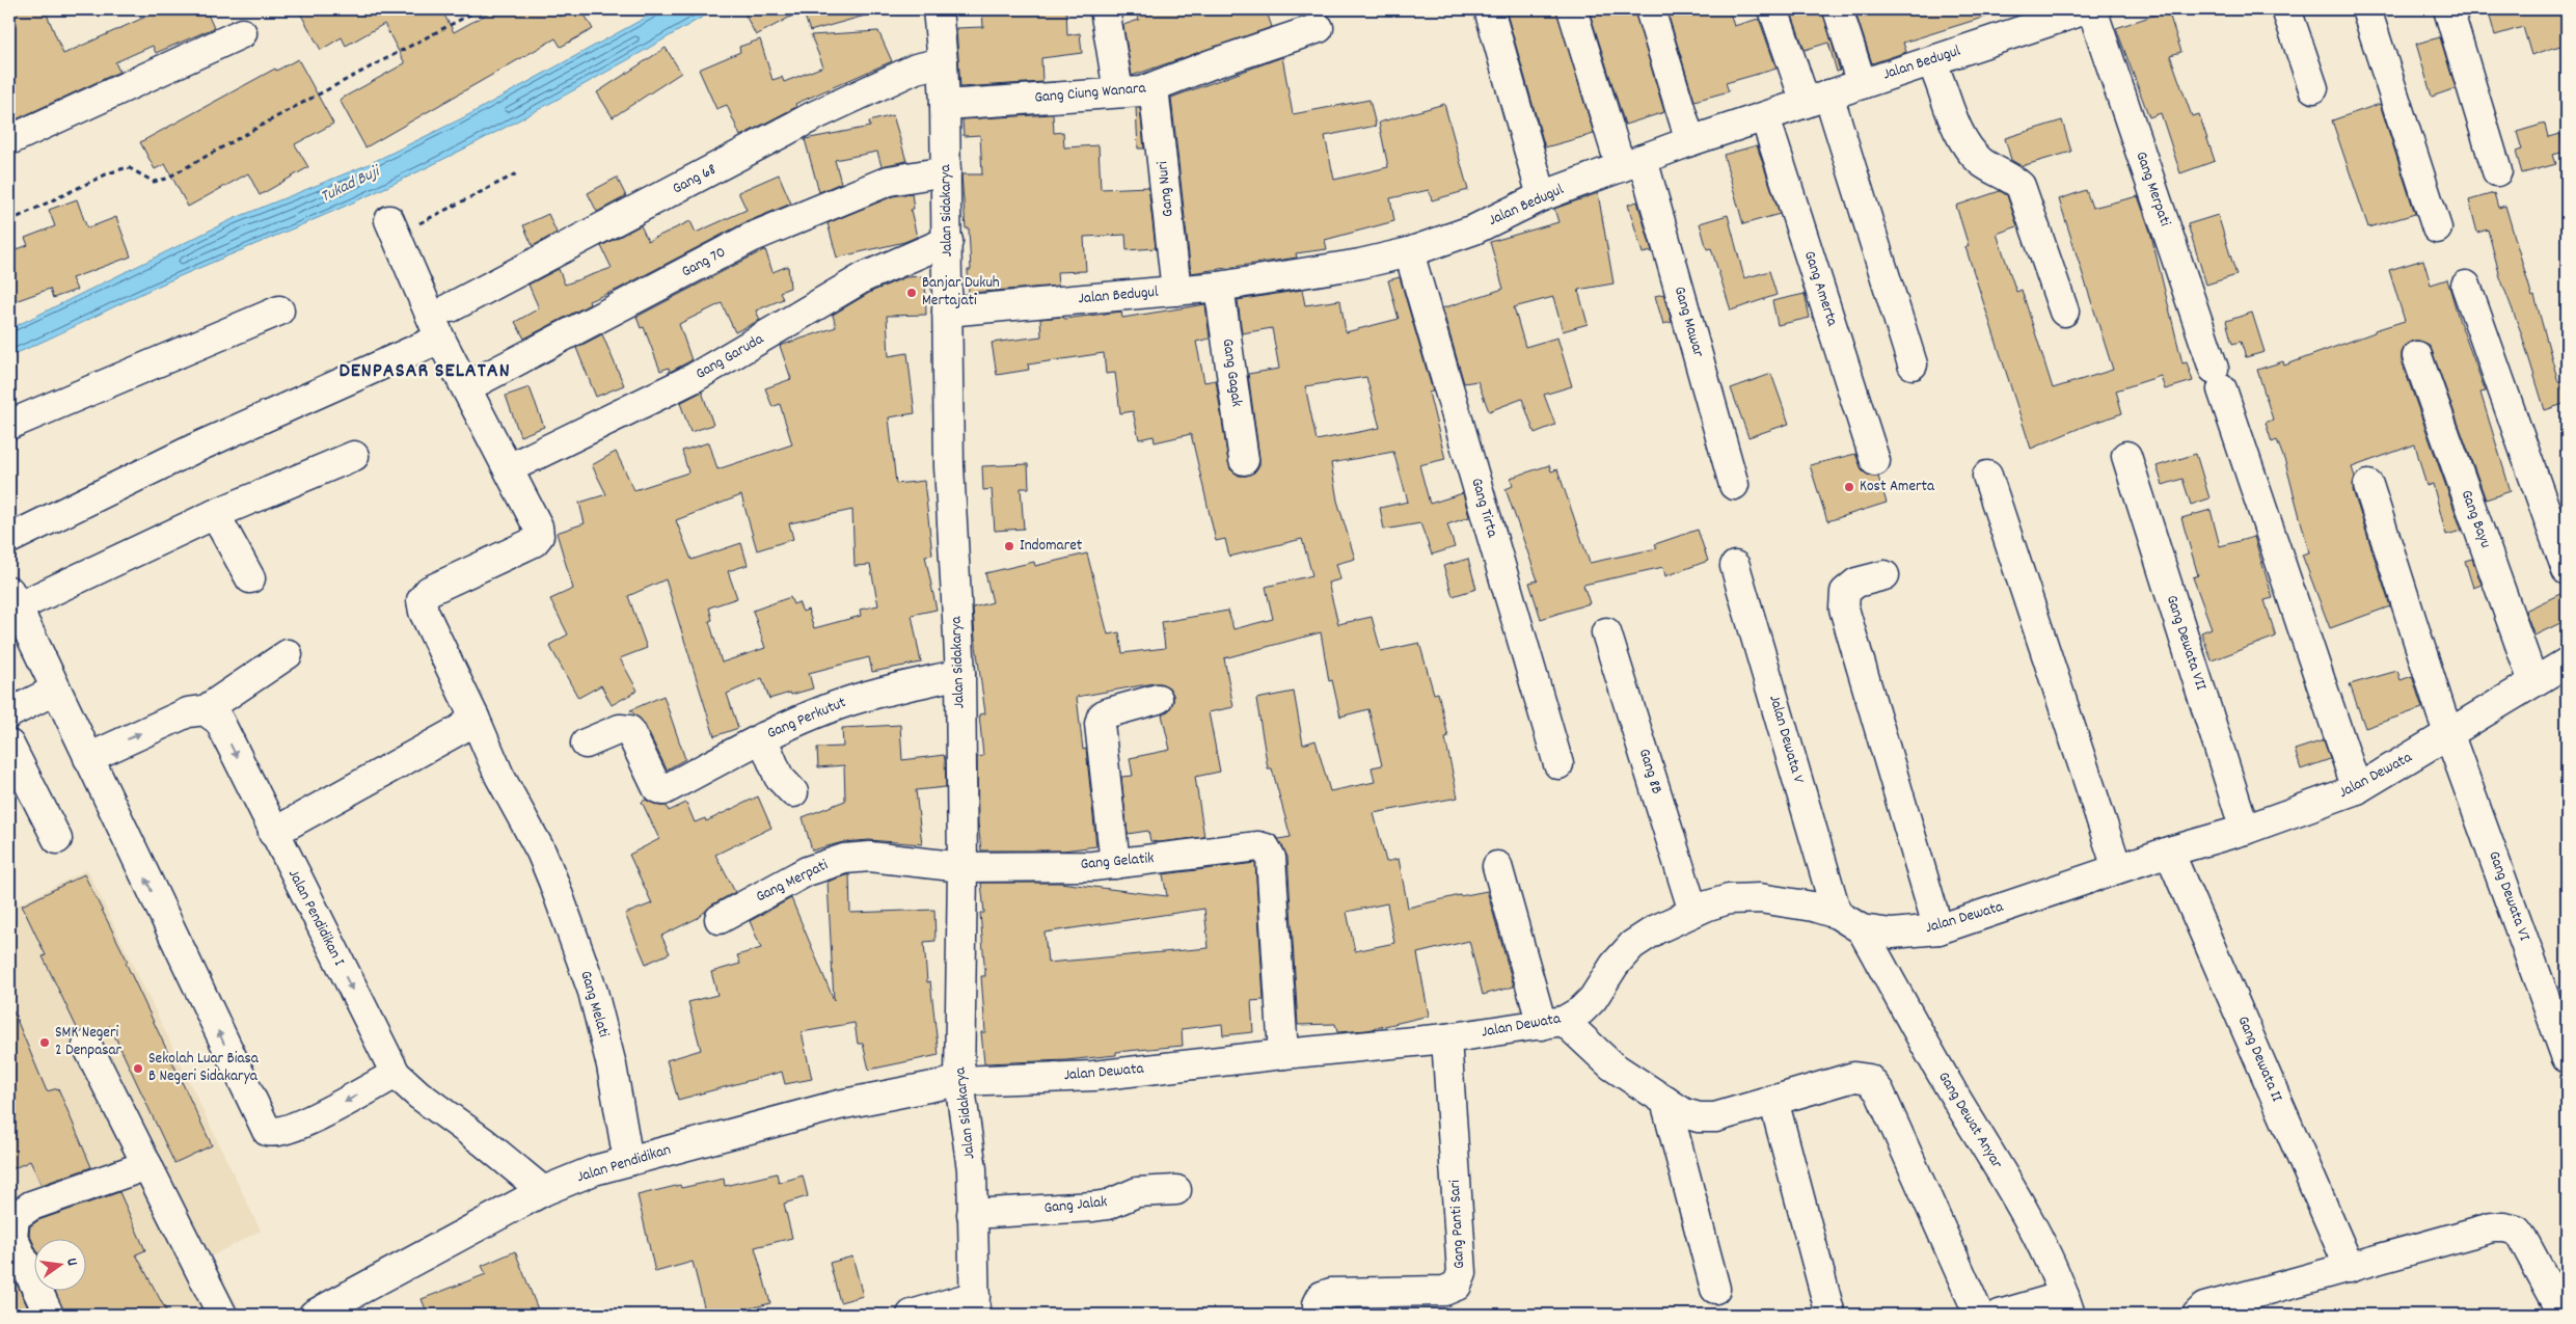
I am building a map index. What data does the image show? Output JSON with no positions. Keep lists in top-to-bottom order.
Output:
{
  "streets": {
    "street": [
      "Jalan Bedugul",
      "Gang Ciung Wanara",
      "Gang 68",
      "Gang Nuri",
      "Gang Merpati",
      "Jalan Sidakarya",
      "Gang 70",
      "Gang Amerta",
      "Gang Mawar",
      "Gang Garuda",
      "Gang Gagak",
      "Gang Tirta",
      "Gang Bayu",
      "Gang Dewata VII",
      "Gang Perkutut",
      "Jalan Dewata V",
      "Gang 8B",
      "Jalan Dewata",
      "Gang Gelatik",
      "Gang Dewata VI",
      "Jalan Pendidikan I",
      "Gang Melati",
      "Gang Dewata II",
      "Gang Dewat Anyar",
      "Jalan Pendidikan",
      "Gang Jalak",
      "Gang Panti Sari"
    ]
  },
  "crossings": [
    ["Jalan Bedugul", "Gang Nuri"],
    ["Jalan Bedugul", "Jalan Sidakarya"],
    ["Jalan Bedugul", "Gang Amerta"],
    ["Jalan Bedugul", "Gang Mawar"],
    ["Jalan Bedugul", "Gang Gagak"],
    ["Jalan Bedugul", "Gang Tirta"],
    ["Gang Ciung Wanara", "Gang Nuri"],
    ["Gang Ciung Wanara", "Jalan Sidakarya"],
    ["Gang 68", "Jalan Sidakarya"],
    ["Gang Merpati", "Jalan Sidakarya"],
    ["Gang Merpati", "Jalan Dewata"],
    ["Gang Merpati", "Gang Gelatik"],
    ["Jalan Sidakarya", "Gang 70"],
    ["Jalan Sidakarya", "Gang Garuda"],
    ["Jalan Sidakarya", "Gang Perkutut"],
    ["Jalan Sidakarya", "Jalan Dewata"],
    ["Jalan Sidakarya", "Gang Gelatik"],
    ["Jalan Sidakarya", "Jalan Pendidikan"],
    ["Jalan Sidakarya", "Gang Jalak"],
    ["Gang Garuda", "Gang Melati"],
    ["Gang Bayu", "Jalan Dewata"],
    ["Gang Dewata VII", "Jalan Dewata"],
    ["Jalan Dewata V", "Jalan Dewata"],
    ["Gang 8B", "Jalan Dewata"],
    ["Jalan Dewata", "Gang Gelatik"],
    ["Jalan Dewata", "Gang Dewata VI"],
    ["Jalan Dewata", "Gang Dewata II"],
    ["Jalan Dewata", "Gang Dewat Anyar"],
    ["Jalan Dewata", "Jalan Pendidikan"],
    ["Jalan Dewata", "Gang Panti Sari"],
    ["Jalan Pendidikan I", "Jalan Pendidikan"],
    ["Gang Melati", "Jalan Pendidikan"]
  ],
  "one_way": ["Jalan Pendidikan I"],
  "districts": ["DENPASAR SELATAN"],
  "water": ["Tukad Buji"],
  "places": [
    "Banjar Dukuh Mertajati",
    "Kost Amerta",
    "Indomaret",
    "SMK Negeri 2 Denpasar",
    "Sekolah Luar Biasa B Negeri Sidakarya"
  ],
  "north": "right"
}
